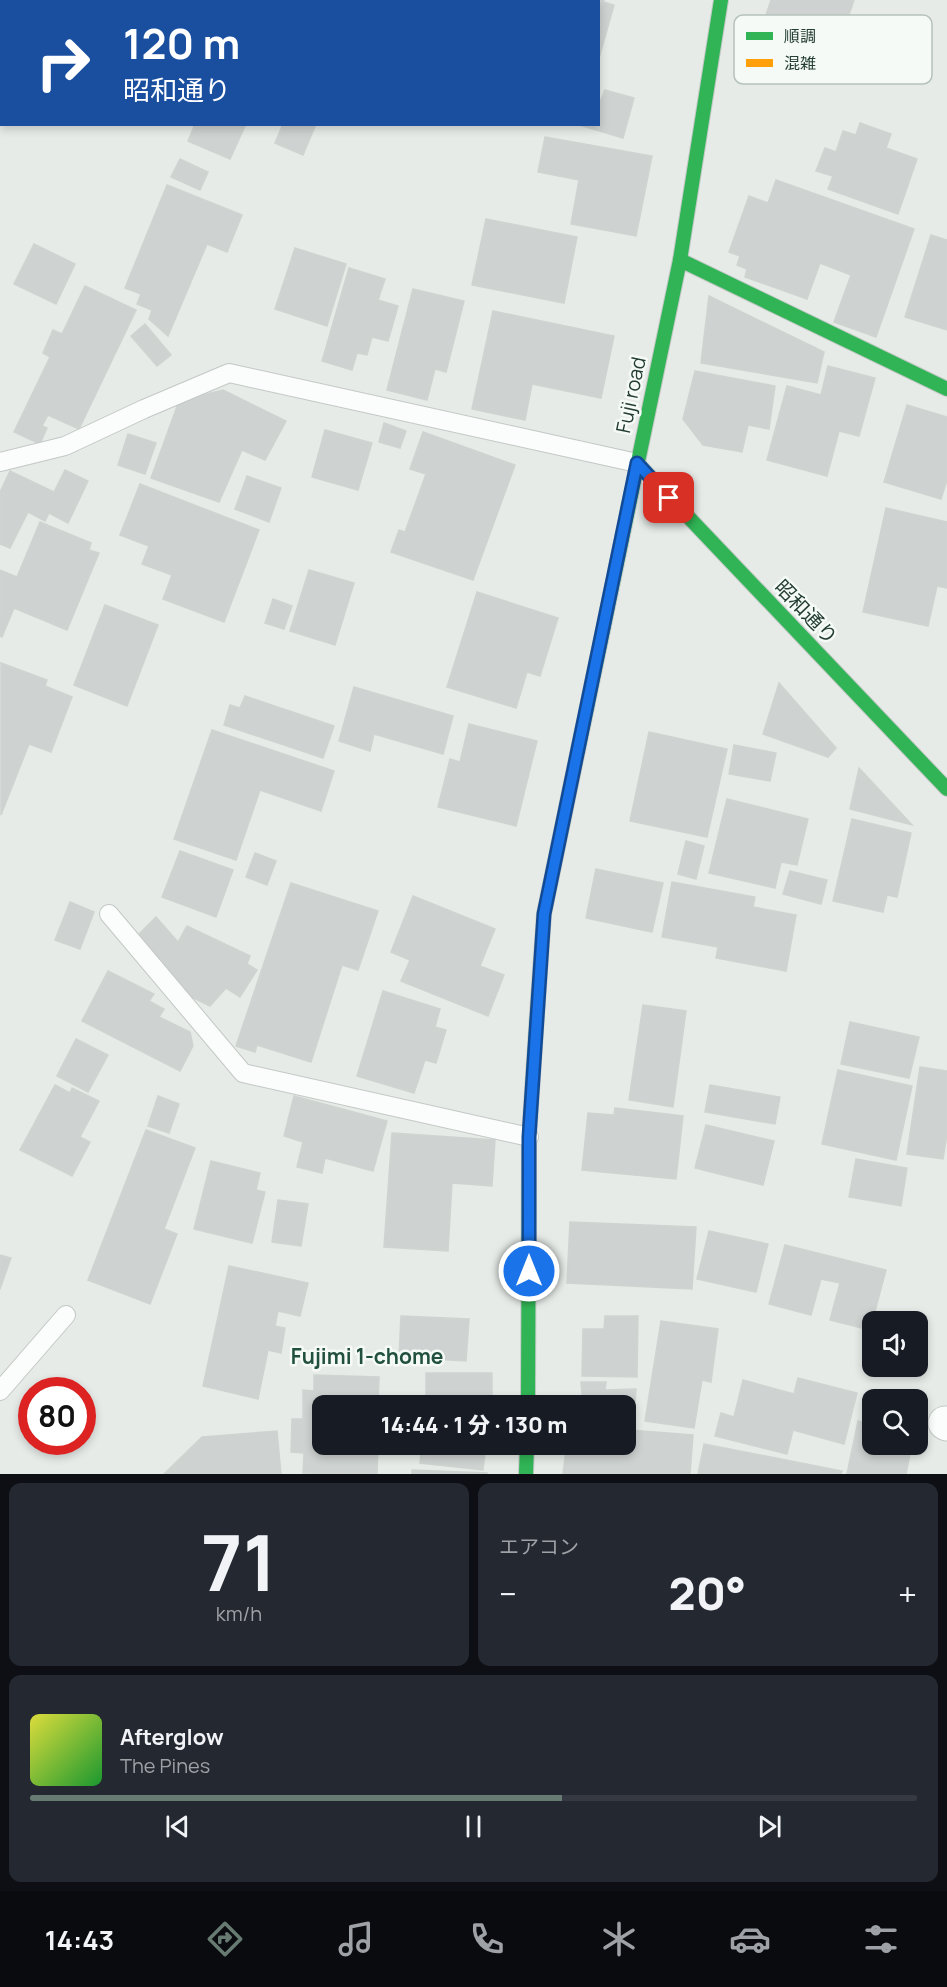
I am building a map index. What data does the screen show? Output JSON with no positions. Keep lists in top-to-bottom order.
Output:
{
  "streets": {
    "main road": ["Fuji road", "昭和通り"]
  },
  "crossings": [
    ["Fuji road", "昭和通り"]
  ],
  "districts": ["Fujimi 1-chome"],
  "legend": ["順調", "混雑"],
  "page": {
    "turn": ["120 m", "昭和通り"],
    "limit": "80",
    "trip": "14:44 · 1 分 · 130 m",
    "tile": [
      ["71", "km/h"],
      "エアコン"
    ],
    "heat": ["−", "20°", "+"],
    "song": ["Afterglow", "The Pines"],
    "tabs": "14:43"
  }
}
